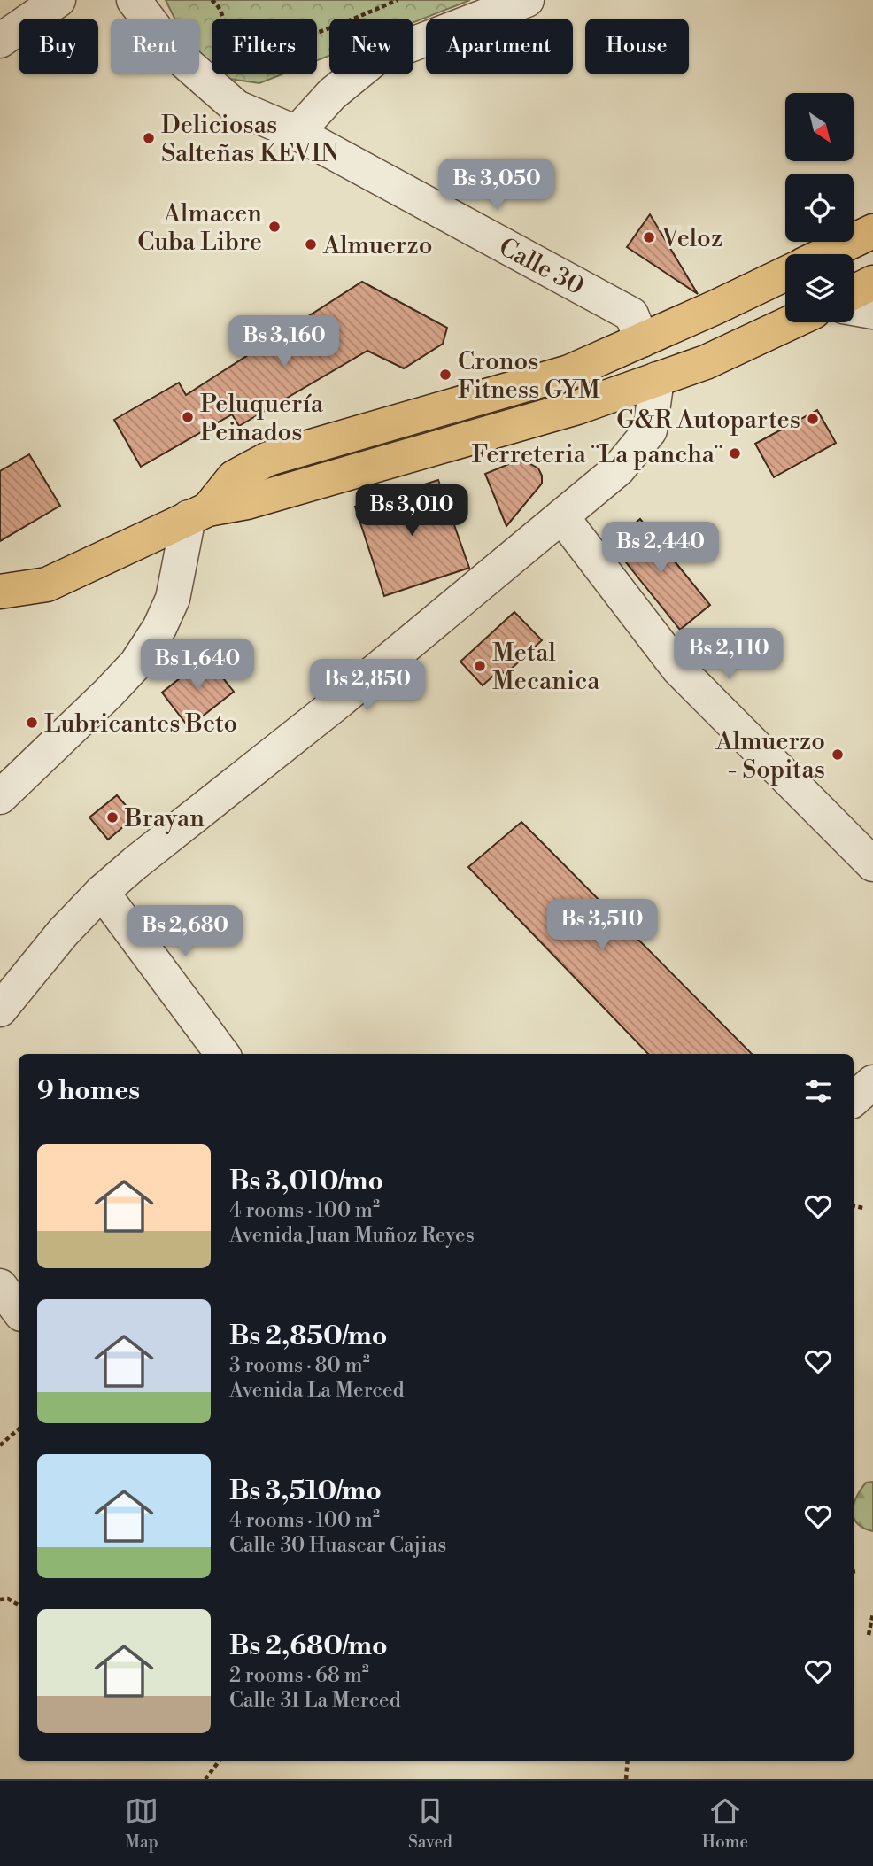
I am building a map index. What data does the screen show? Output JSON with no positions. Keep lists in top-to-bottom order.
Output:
{
  "streets": {
    "street": ["Calle 30"]
  },
  "places": [
    "Deliciosas Salteñas KEVIN",
    "Almacen Cuba Libre",
    "Veloz",
    "Almuerzo",
    "Cronos Fitness GYM",
    "Peluquería Peinados",
    "G&R Autopartes",
    "Ferreteria ¨La pancha¨",
    "Metal Mecanica",
    "Lubricantes Beto",
    "Almuerzo - Sopitas",
    "Brayan"
  ],
  "north": "bottom right",
  "page": {
    "chip": [
      "Buy",
      "Rent",
      "Filters",
      "New",
      "Apartment",
      "House"
    ],
    "price": [
      "Bs 3,050",
      "Bs 3,160",
      "Bs 3,010",
      "Bs 2,440",
      "Bs 2,110",
      "Bs 1,640",
      "Bs 2,850",
      "Bs 3,510",
      "Bs 2,680"
    ],
    "heading": "9 homes",
    "list": [
      {
        "name": "Bs 3,010/mo",
        "note": "4 rooms · 100 m² · Avenida Juan Muñoz Reyes"
      },
      {
        "name": "Bs 2,850/mo",
        "note": "3 rooms · 80 m² · Avenida La Merced"
      },
      {
        "name": "Bs 3,510/mo",
        "note": "4 rooms · 100 m² · Calle 30 Huascar Cajias"
      },
      {
        "name": "Bs 2,680/mo",
        "note": "2 rooms · 68 m² · Calle 31 La Merced"
      }
    ],
    "tabs": ["Map", "Saved", "Home"]
  }
}
